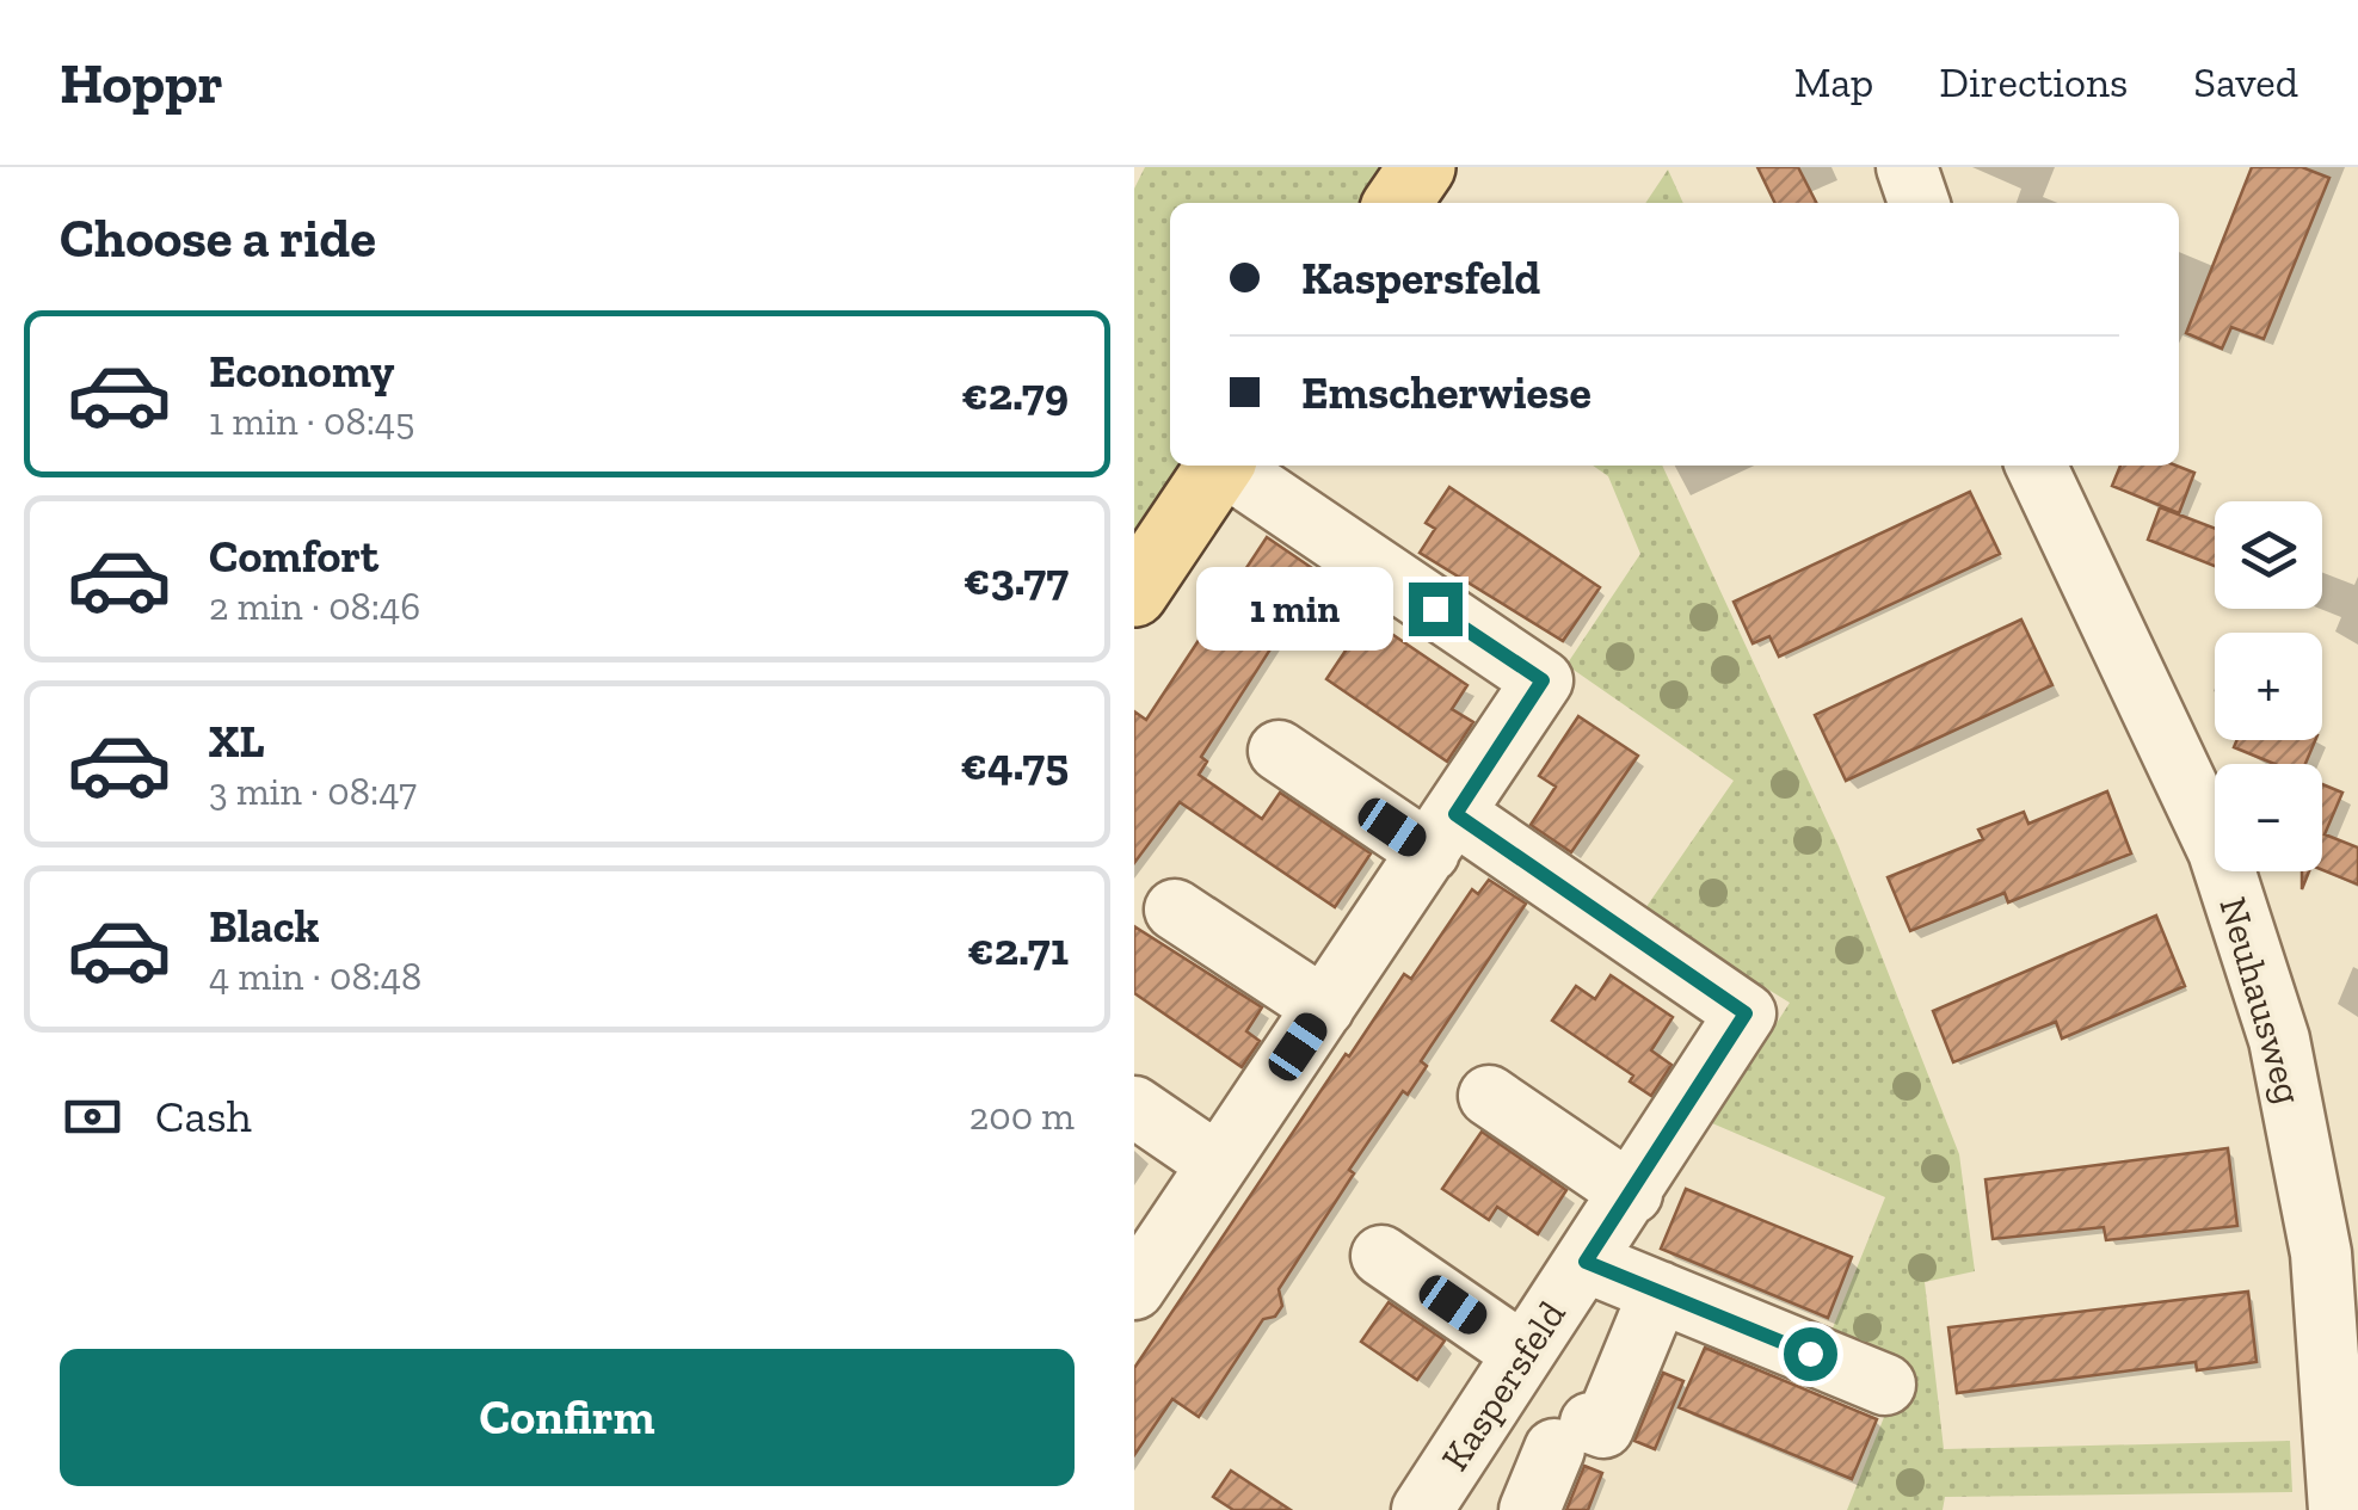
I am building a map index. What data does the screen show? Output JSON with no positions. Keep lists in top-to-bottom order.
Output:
{
  "streets": {
    "street": ["Neuhausweg", "Kaspersfeld"]
  },
  "page": {
    "header": "Hoppr",
    "nav": ["Map", "Directions", "Saved"],
    "heading": "Choose a ride",
    "banner": ["Kaspersfeld", "Emscherwiese"],
    "list": [
      {
        "name": "Economy",
        "note": "1 min · 08:45",
        "value": "€2.79"
      },
      {
        "name": "Comfort",
        "note": "2 min · 08:46",
        "value": "€3.77"
      },
      {
        "name": "XL",
        "note": "3 min · 08:47",
        "value": "€4.75"
      },
      {
        "name": "Black",
        "note": "4 min · 08:48",
        "value": "€2.71"
      }
    ],
    "map_buttons": ["+", "−"],
    "bubble": "1 min",
    "pay": ["Cash", "200 m"],
    "buttons": "Confirm"
  }
}
